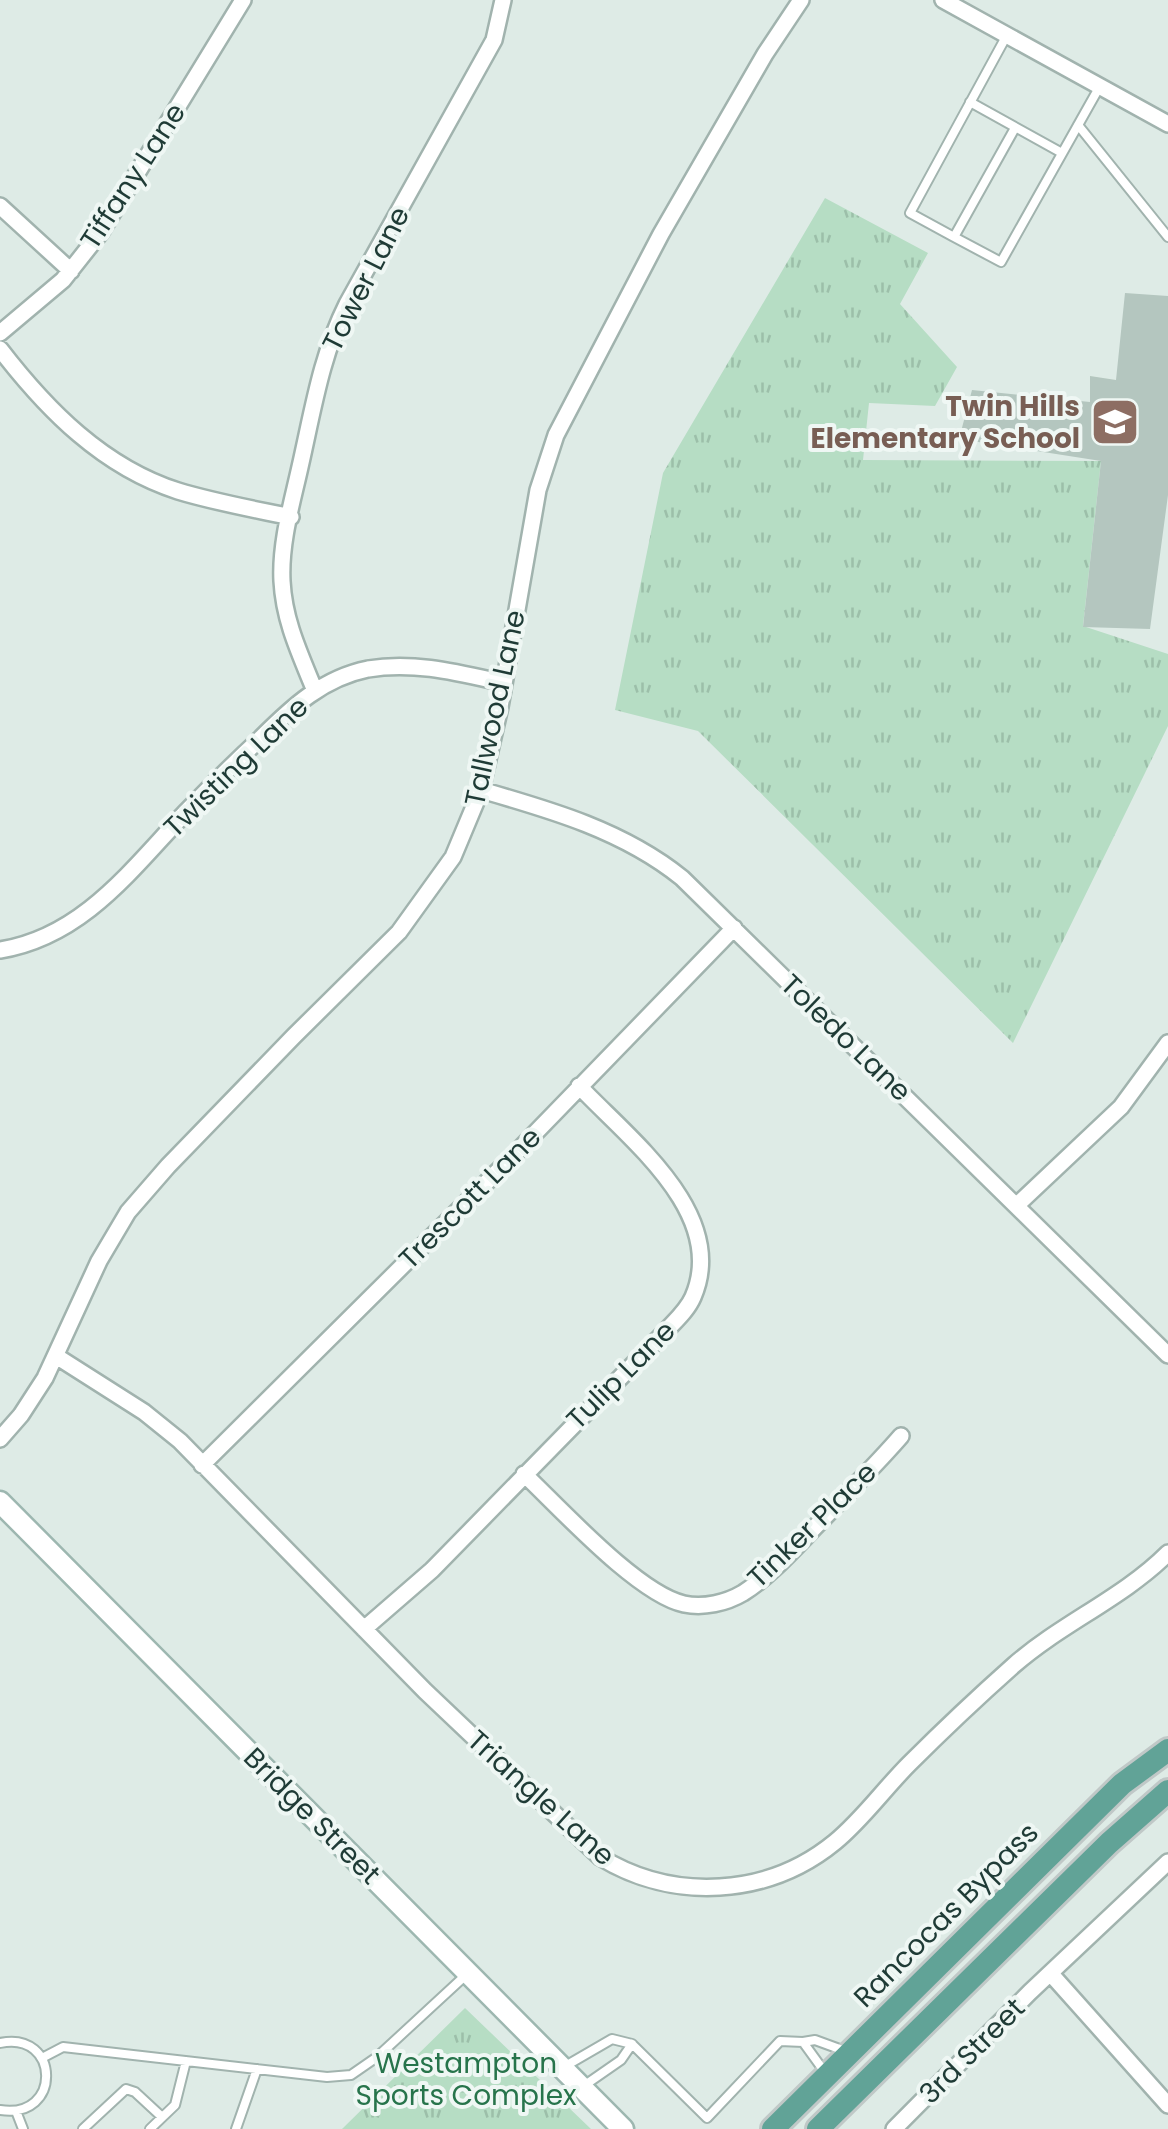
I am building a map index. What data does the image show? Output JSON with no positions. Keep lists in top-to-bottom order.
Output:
{
  "streets": {
    "main road": ["Bridge Street", "Rancocas Bypass"],
    "street": [
      "Tiffany Lane",
      "Tower Lane",
      "Tallwood Lane",
      "Twisting Lane",
      "Toledo Lane",
      "Trescott Lane",
      "Tulip Lane",
      "Tinker Place",
      "Triangle Lane",
      "3rd Street"
    ]
  },
  "crossings": [
    ["Tower Lane", "Twisting Lane"],
    ["Tallwood Lane", "Twisting Lane"],
    ["Tallwood Lane", "Toledo Lane"],
    ["Tallwood Lane", "Triangle Lane"],
    ["Toledo Lane", "Trescott Lane"],
    ["Trescott Lane", "Tulip Lane"],
    ["Trescott Lane", "Triangle Lane"],
    ["Tulip Lane", "Tinker Place"],
    ["Tulip Lane", "Triangle Lane"]
  ],
  "parks": ["Westampton Sports Complex"],
  "places": {
    "school or university": ["Twin Hills Elementary School"]
  }
}
